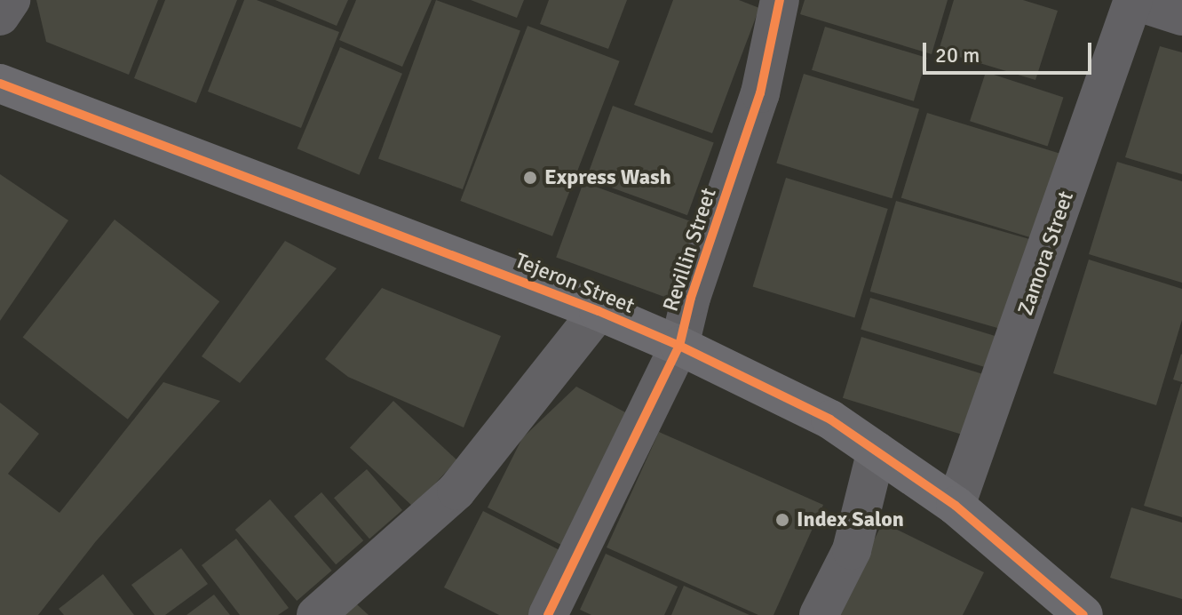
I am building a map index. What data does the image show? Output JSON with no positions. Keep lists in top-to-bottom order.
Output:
{
  "streets": {
    "main road": ["Tejeron Street"],
    "street": ["Revillin Street", "Zamora Street"]
  },
  "crossings": [
    ["Revillin Street", "Tejeron Street"],
    ["Zamora Street", "Tejeron Street"]
  ],
  "places": ["Express Wash", "Index Salon"],
  "scale_bar": "20 m"
}
